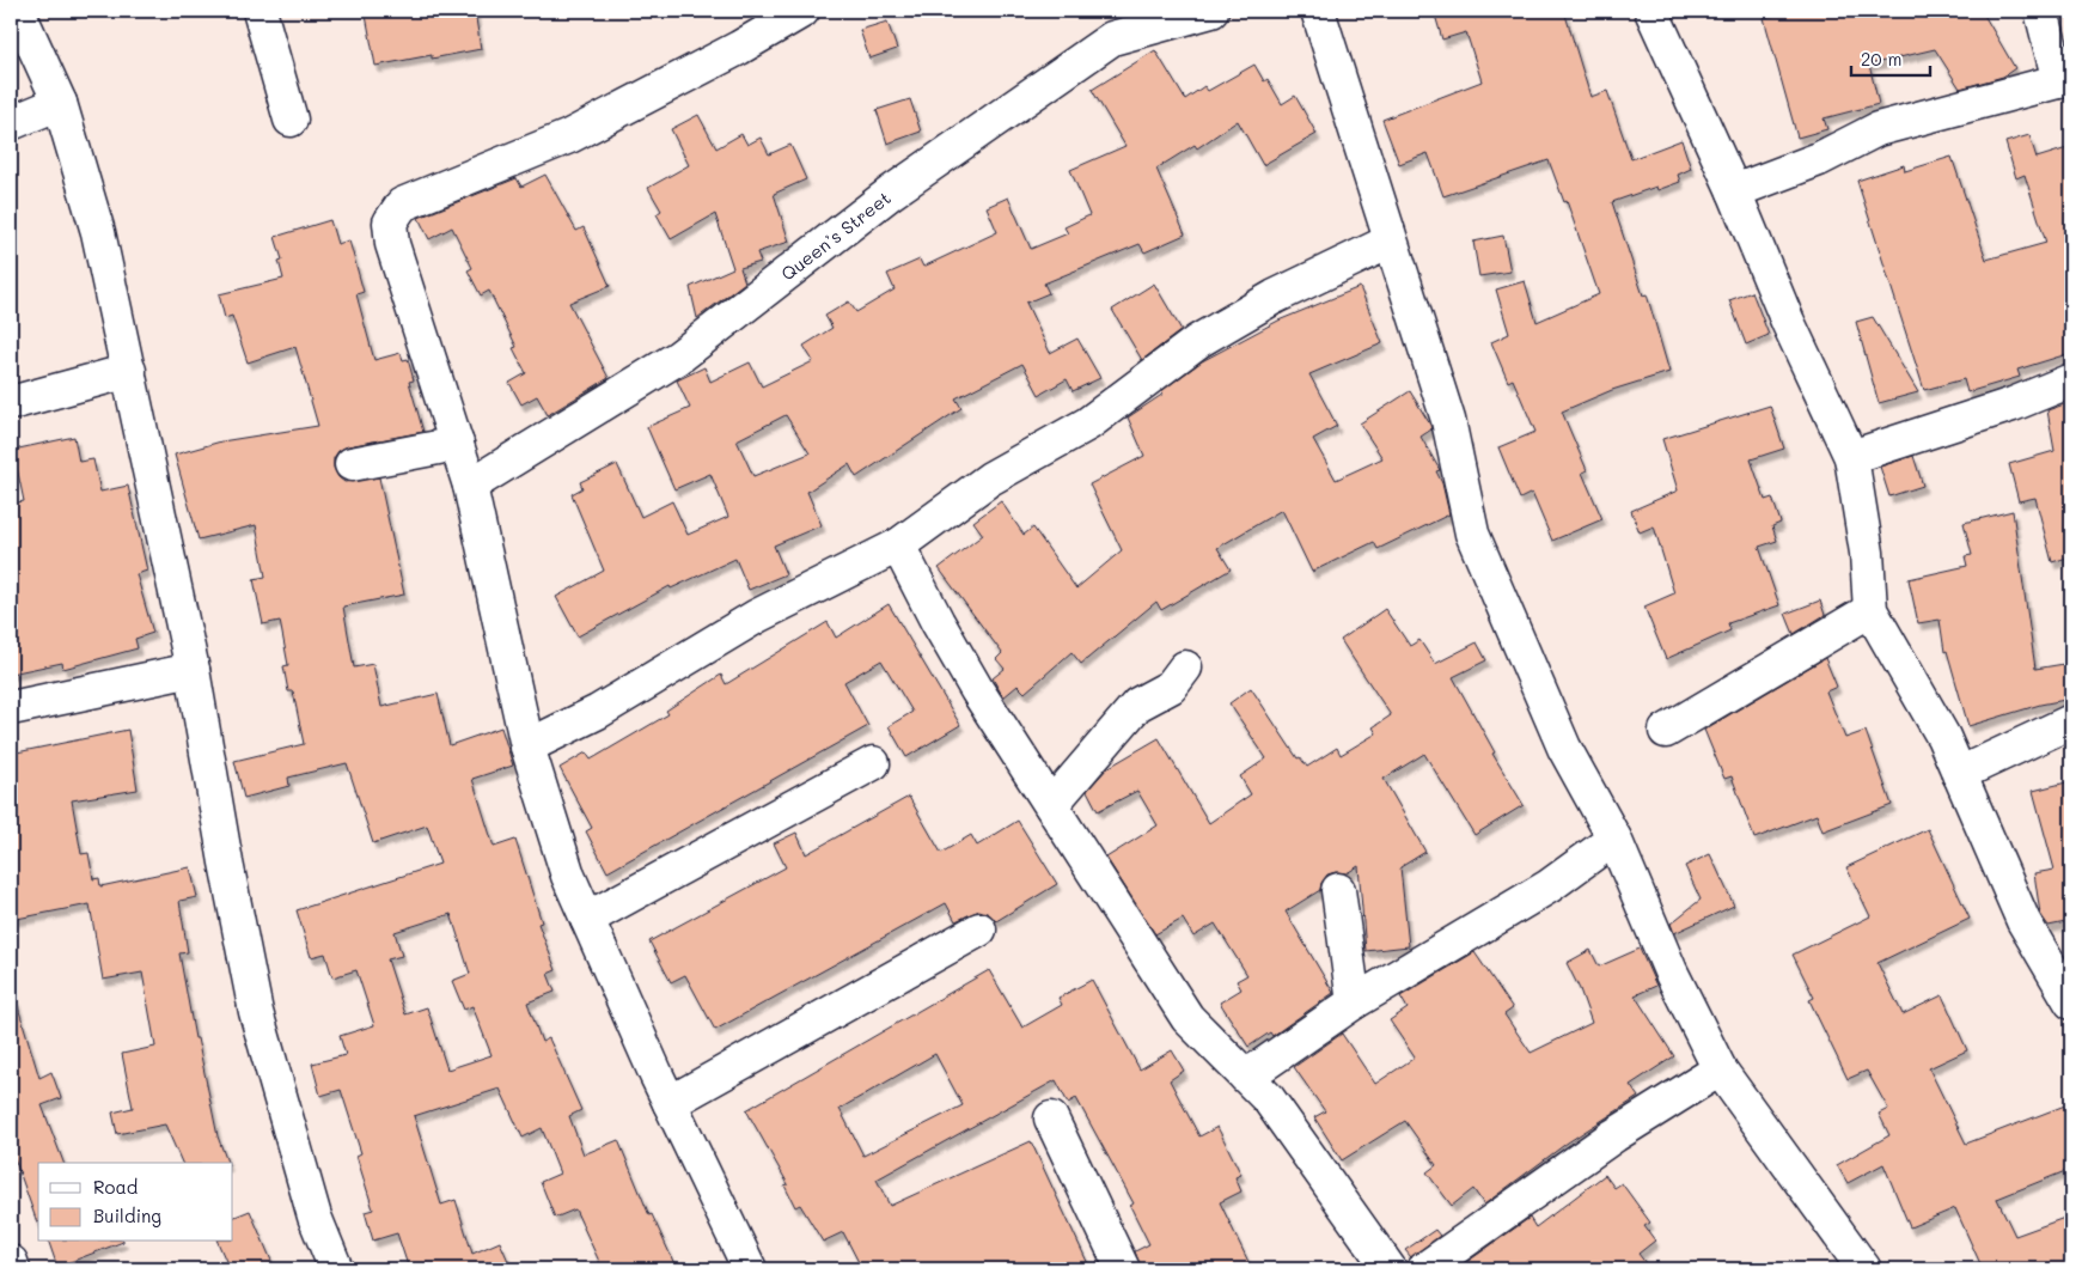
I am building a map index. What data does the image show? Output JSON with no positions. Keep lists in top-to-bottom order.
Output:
{
  "streets": {
    "street": ["Queen’s Street"]
  },
  "legend": ["Road", "Building"],
  "scale_bar": "20 m"
}
